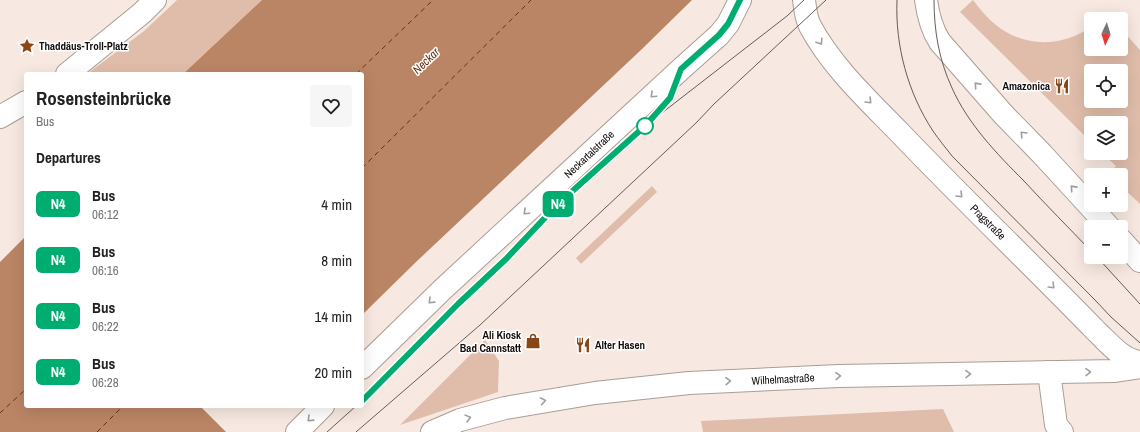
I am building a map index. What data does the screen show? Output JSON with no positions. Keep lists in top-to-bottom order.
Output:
{
  "streets": {
    "main road": ["Neckartalstraße", "Pragstraße", "Wilhelmastraße"]
  },
  "one_way": ["Neckartalstraße", "Wilhelmastraße"],
  "water": ["Neckar"],
  "places": {
    "place": ["Thaddäus-Troll-Platz"],
    "restaurant": ["Amazonica", "Alter Hasen"],
    "shop": ["Ali Kiosk Bad Cannstatt"]
  },
  "lines": ["bus line N4"],
  "north": "bottom",
  "page": {
    "on_map": "N4",
    "map_buttons": ["+", "−"],
    "heading": [
      ["Rosensteinbrücke", "Bus"],
      "Departures"
    ],
    "list": [
      {
        "mark": "N4",
        "name": "Bus",
        "note": "06:12",
        "value": "4 min"
      },
      {
        "mark": "N4",
        "name": "Bus",
        "note": "06:16",
        "value": "8 min"
      },
      {
        "mark": "N4",
        "name": "Bus",
        "note": "06:22",
        "value": "14 min"
      },
      {
        "mark": "N4",
        "name": "Bus",
        "note": "06:28",
        "value": "20 min"
      }
    ]
  }
}
